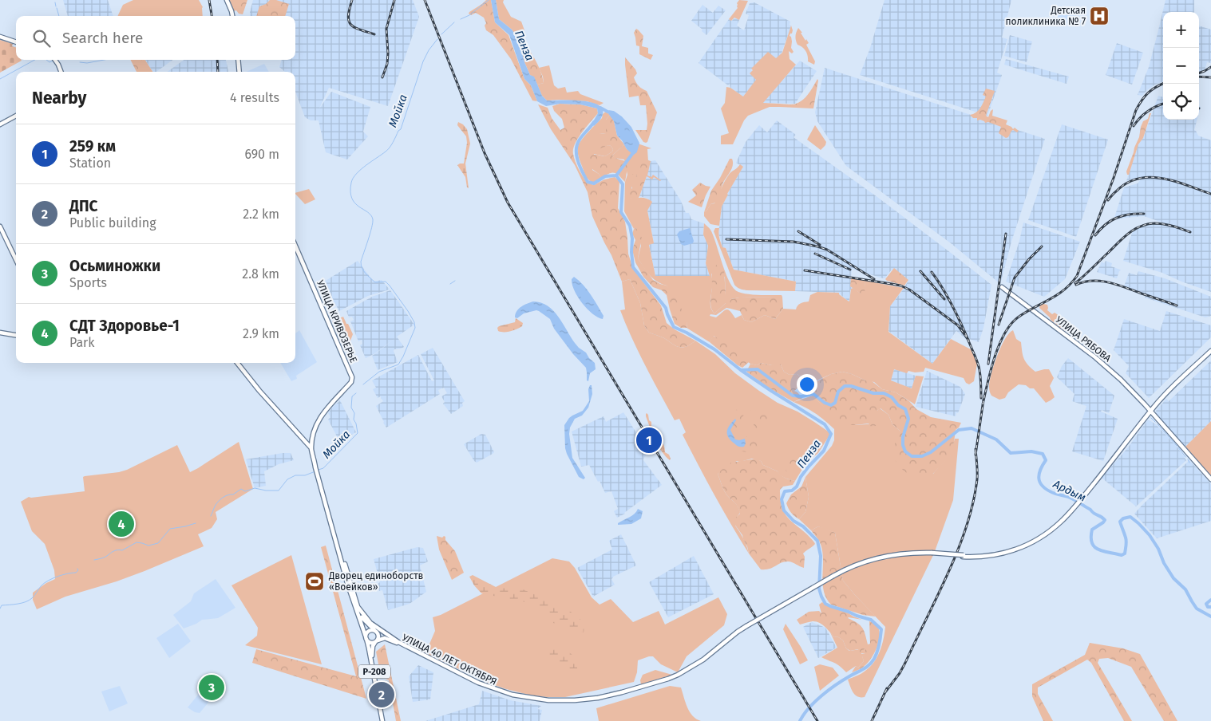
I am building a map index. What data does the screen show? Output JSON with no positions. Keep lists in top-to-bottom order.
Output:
{
  "streets": {
    "main road": [
      "УЛИЦА КРИВОЗЕРЬЕ",
      "УЛИЦА РЯБОВА",
      "УЛИЦА 40 ЛЕТ ОКТЯБРЯ",
      "Р-208"
    ]
  },
  "crossings": [
    ["УЛИЦА 40 ЛЕТ ОКТЯБРЯ", "Р-208"]
  ],
  "water": ["Пенза", "Мойка", "Ардым"],
  "places": {
    "hospital": ["Детская поликлиника № 7"],
    "sports": ["Дворец единоборств «Воейков»"]
  },
  "page": {
    "map_buttons": ["+", "−"],
    "search": "Search here",
    "heading": ["Nearby", "4 results"],
    "list": [
      {
        "mark": "1",
        "name": "259 км",
        "note": "Station",
        "value": "690 m"
      },
      {
        "mark": "2",
        "name": "ДПС",
        "note": "Public building",
        "value": "2.2 km"
      },
      {
        "mark": "3",
        "name": "Осьминожки",
        "note": "Sports",
        "value": "2.8 km"
      },
      {
        "mark": "4",
        "name": "СДТ Здоровье-1",
        "note": "Park",
        "value": "2.9 km"
      }
    ],
    "pins": [
      "1",
      "4",
      "3",
      "2"
    ]
  }
}
